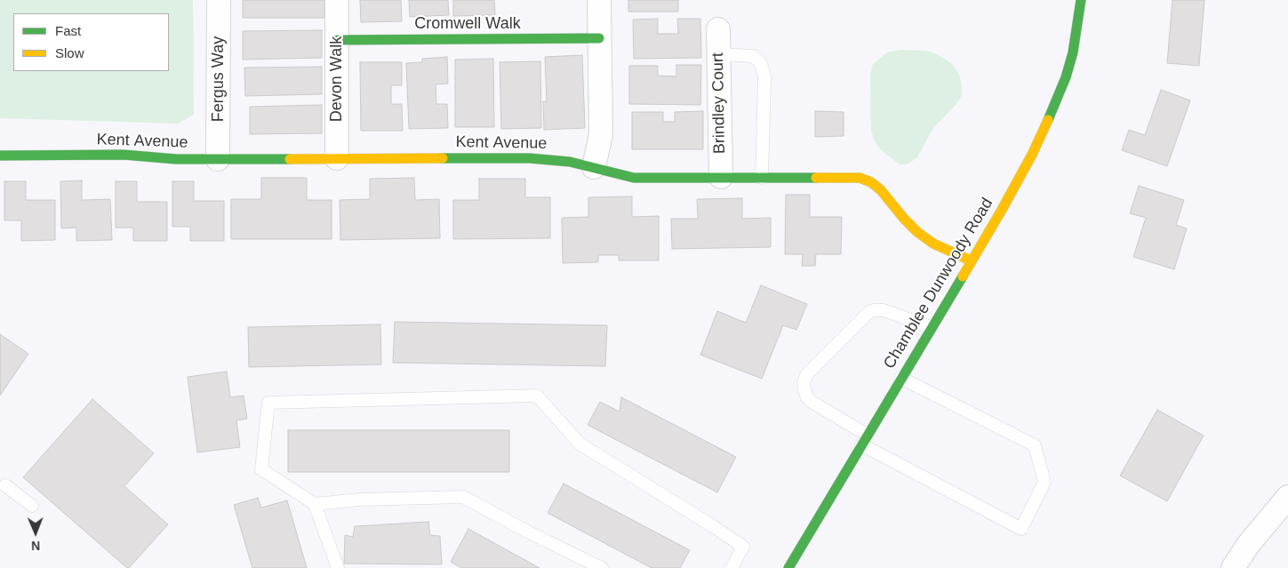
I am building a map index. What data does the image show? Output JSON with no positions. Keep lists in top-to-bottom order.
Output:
{
  "streets": {
    "street": [
      "Cromwell Walk",
      "Fergus Way",
      "Devon Walk",
      "Brindley Court",
      "Kent Avenue",
      "Chamblee Dunwoody Road"
    ]
  },
  "crossings": [
    ["Cromwell Walk", "Devon Walk"],
    ["Fergus Way", "Kent Avenue"],
    ["Devon Walk", "Kent Avenue"],
    ["Brindley Court", "Kent Avenue"],
    ["Kent Avenue", "Chamblee Dunwoody Road"]
  ],
  "legend": ["Fast", "Slow"],
  "north": "bottom"
}
